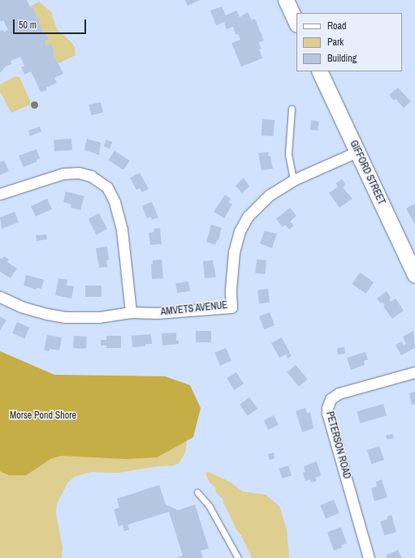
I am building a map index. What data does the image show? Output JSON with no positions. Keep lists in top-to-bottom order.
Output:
{
  "streets": {
    "main road": ["GIFFORD STREET"],
    "street": ["AMVETS AVENUE", "PETERSON ROAD"]
  },
  "crossings": [
    ["GIFFORD STREET", "AMVETS AVENUE"]
  ],
  "parks": ["Morse Pond Shore"],
  "legend": ["Road", "Park", "Building"],
  "scale_bar": "50 m"
}
